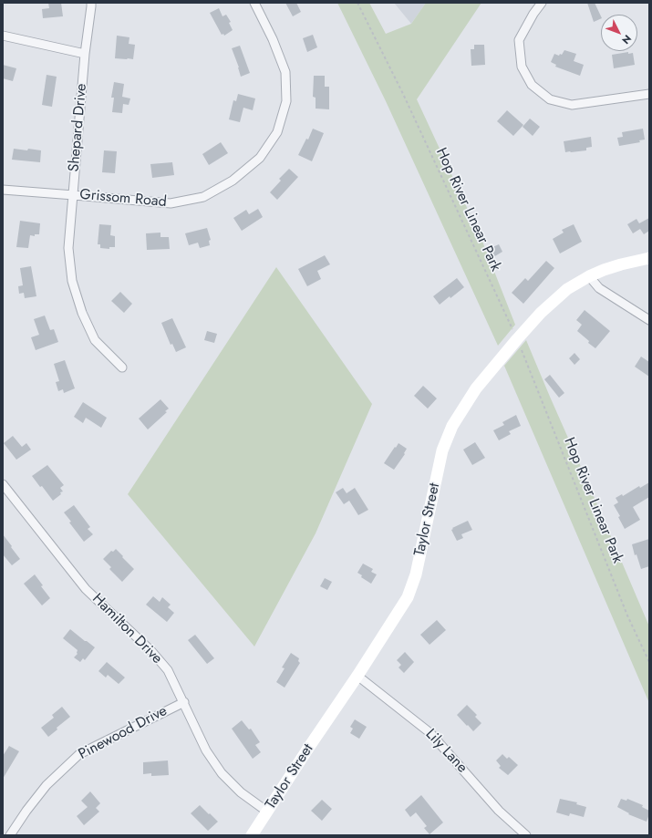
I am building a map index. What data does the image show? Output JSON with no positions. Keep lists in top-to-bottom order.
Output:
{
  "streets": {
    "street": [
      "Shepard Drive",
      "Grissom Road",
      "Taylor Street",
      "Hamilton Drive",
      "Pinewood Drive",
      "Lily Lane"
    ],
    "path": ["Hop River Linear Park"]
  },
  "crossings": [
    ["Shepard Drive", "Grissom Road"],
    ["Taylor Street", "Hamilton Drive"],
    ["Taylor Street", "Lily Lane"],
    ["Hamilton Drive", "Pinewood Drive"]
  ],
  "north": "bottom right"
}
